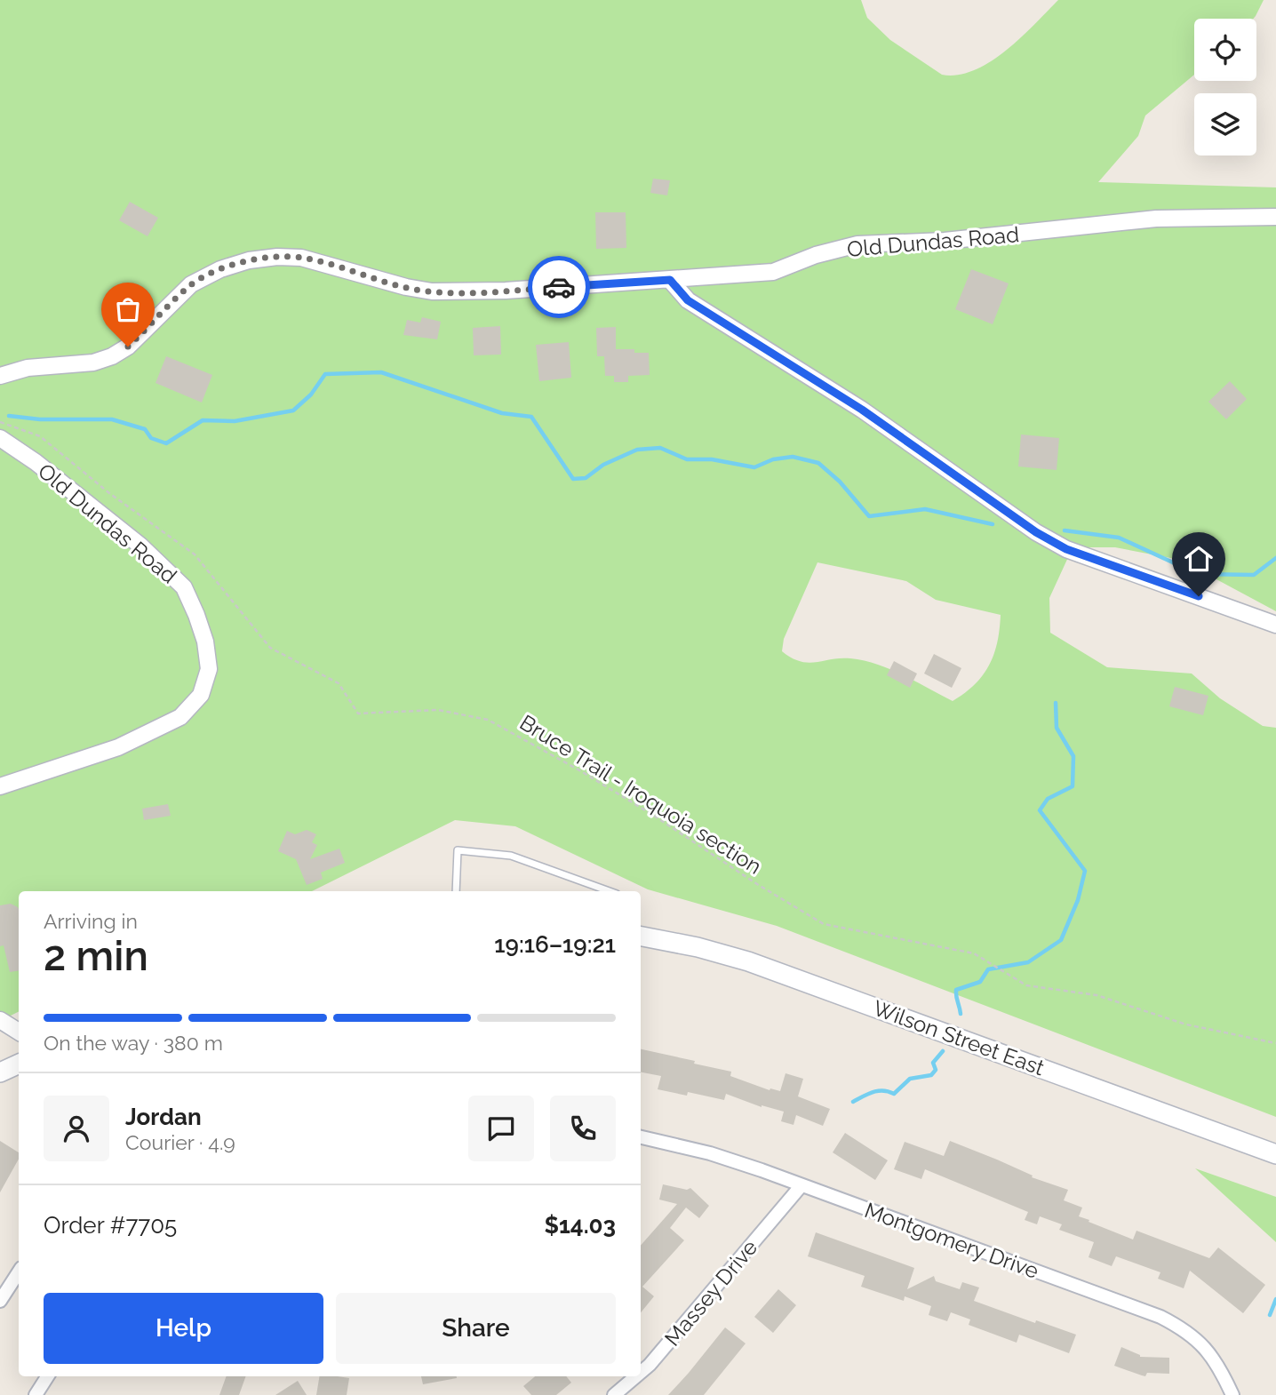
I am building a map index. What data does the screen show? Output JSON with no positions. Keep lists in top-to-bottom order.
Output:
{
  "streets": {
    "main road": ["Wilson Street East"],
    "street": ["Old Dundas Road", "Montgomery Drive", "Massey Drive"],
    "path": ["Bruce Trail - Iroquoia section"]
  },
  "crossings": [
    ["Montgomery Drive", "Massey Drive"]
  ],
  "page": {
    "heading": ["2 min", "Arriving in", "19:16–19:21"],
    "panel": [
      "Jordan",
      "Courier · 4.9",
      "Order #7705",
      "$14.03"
    ],
    "bar": "On the way · 380 m",
    "buttons": ["Help", "Share"]
  }
}
